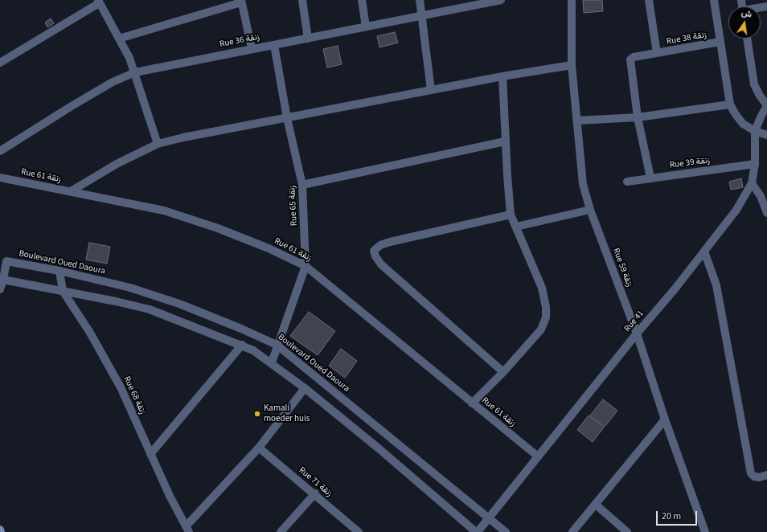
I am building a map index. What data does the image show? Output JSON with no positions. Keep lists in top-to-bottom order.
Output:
{
  "streets": {
    "street": [
      "Rue 38 زنقة",
      "Rue 36 زنقة",
      "Rue 39 زنقة",
      "Rue 61 زنقة",
      "Rue 65 زنقة",
      "Boulevard Oued Daoura",
      "Rue 59 زنقة",
      "Rue 41",
      "Rue 68 زنقة",
      "Rue 71 زنقة"
    ]
  },
  "crossings": [
    ["Rue 36 زنقة", "Rue 65 زنقة"],
    ["Rue 39 زنقة", "Rue 41"],
    ["Rue 61 زنقة", "Rue 65 زنقة"],
    ["Rue 61 زنقة", "Rue 41"],
    ["Rue 65 زنقة", "Boulevard Oued Daoura"],
    ["Boulevard Oued Daoura", "Rue 41"],
    ["Boulevard Oued Daoura", "Rue 68 زنقة"],
    ["Rue 59 زنقة", "Rue 41"]
  ],
  "places": ["Kamali moeder huis"],
  "scale_bar": "20 m",
  "north": "top"
}
